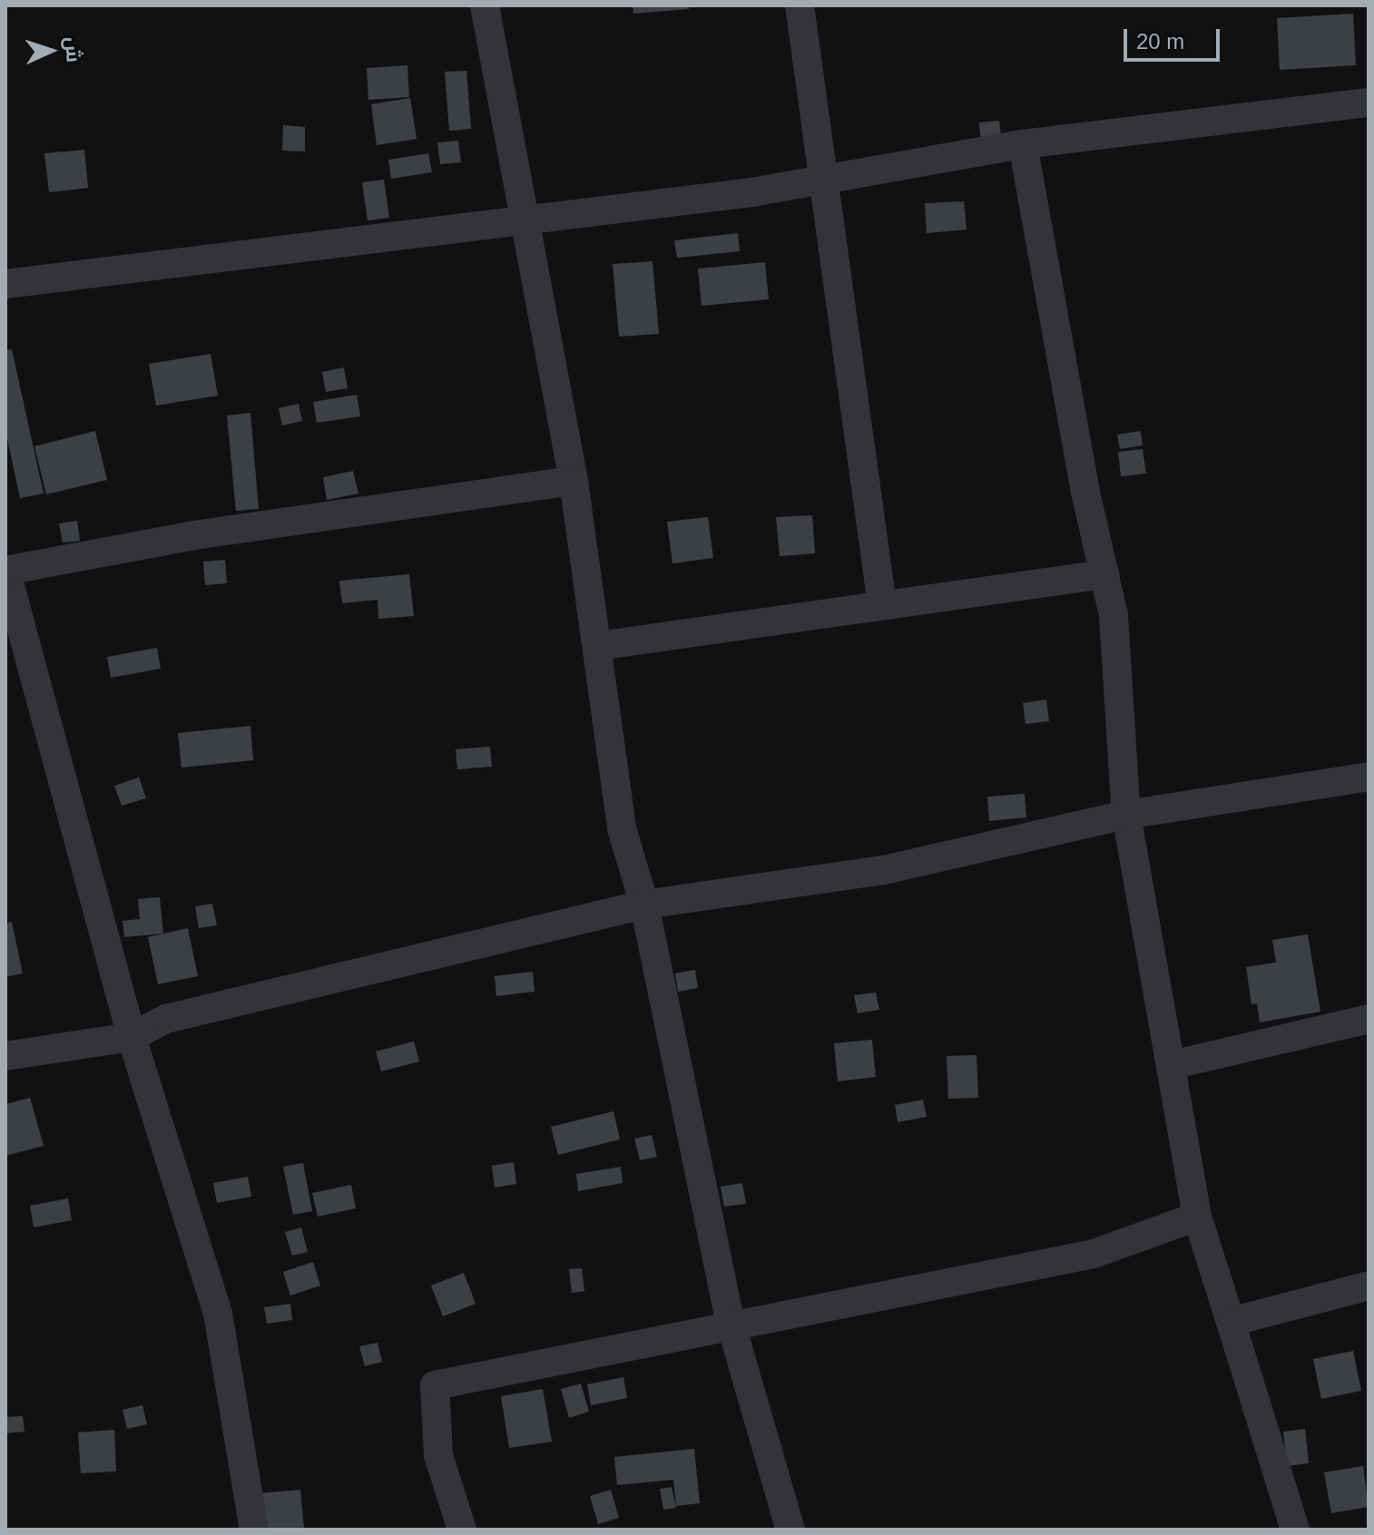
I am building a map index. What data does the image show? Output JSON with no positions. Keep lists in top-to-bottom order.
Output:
{
  "scale_bar": "20 m",
  "north": "right"
}
